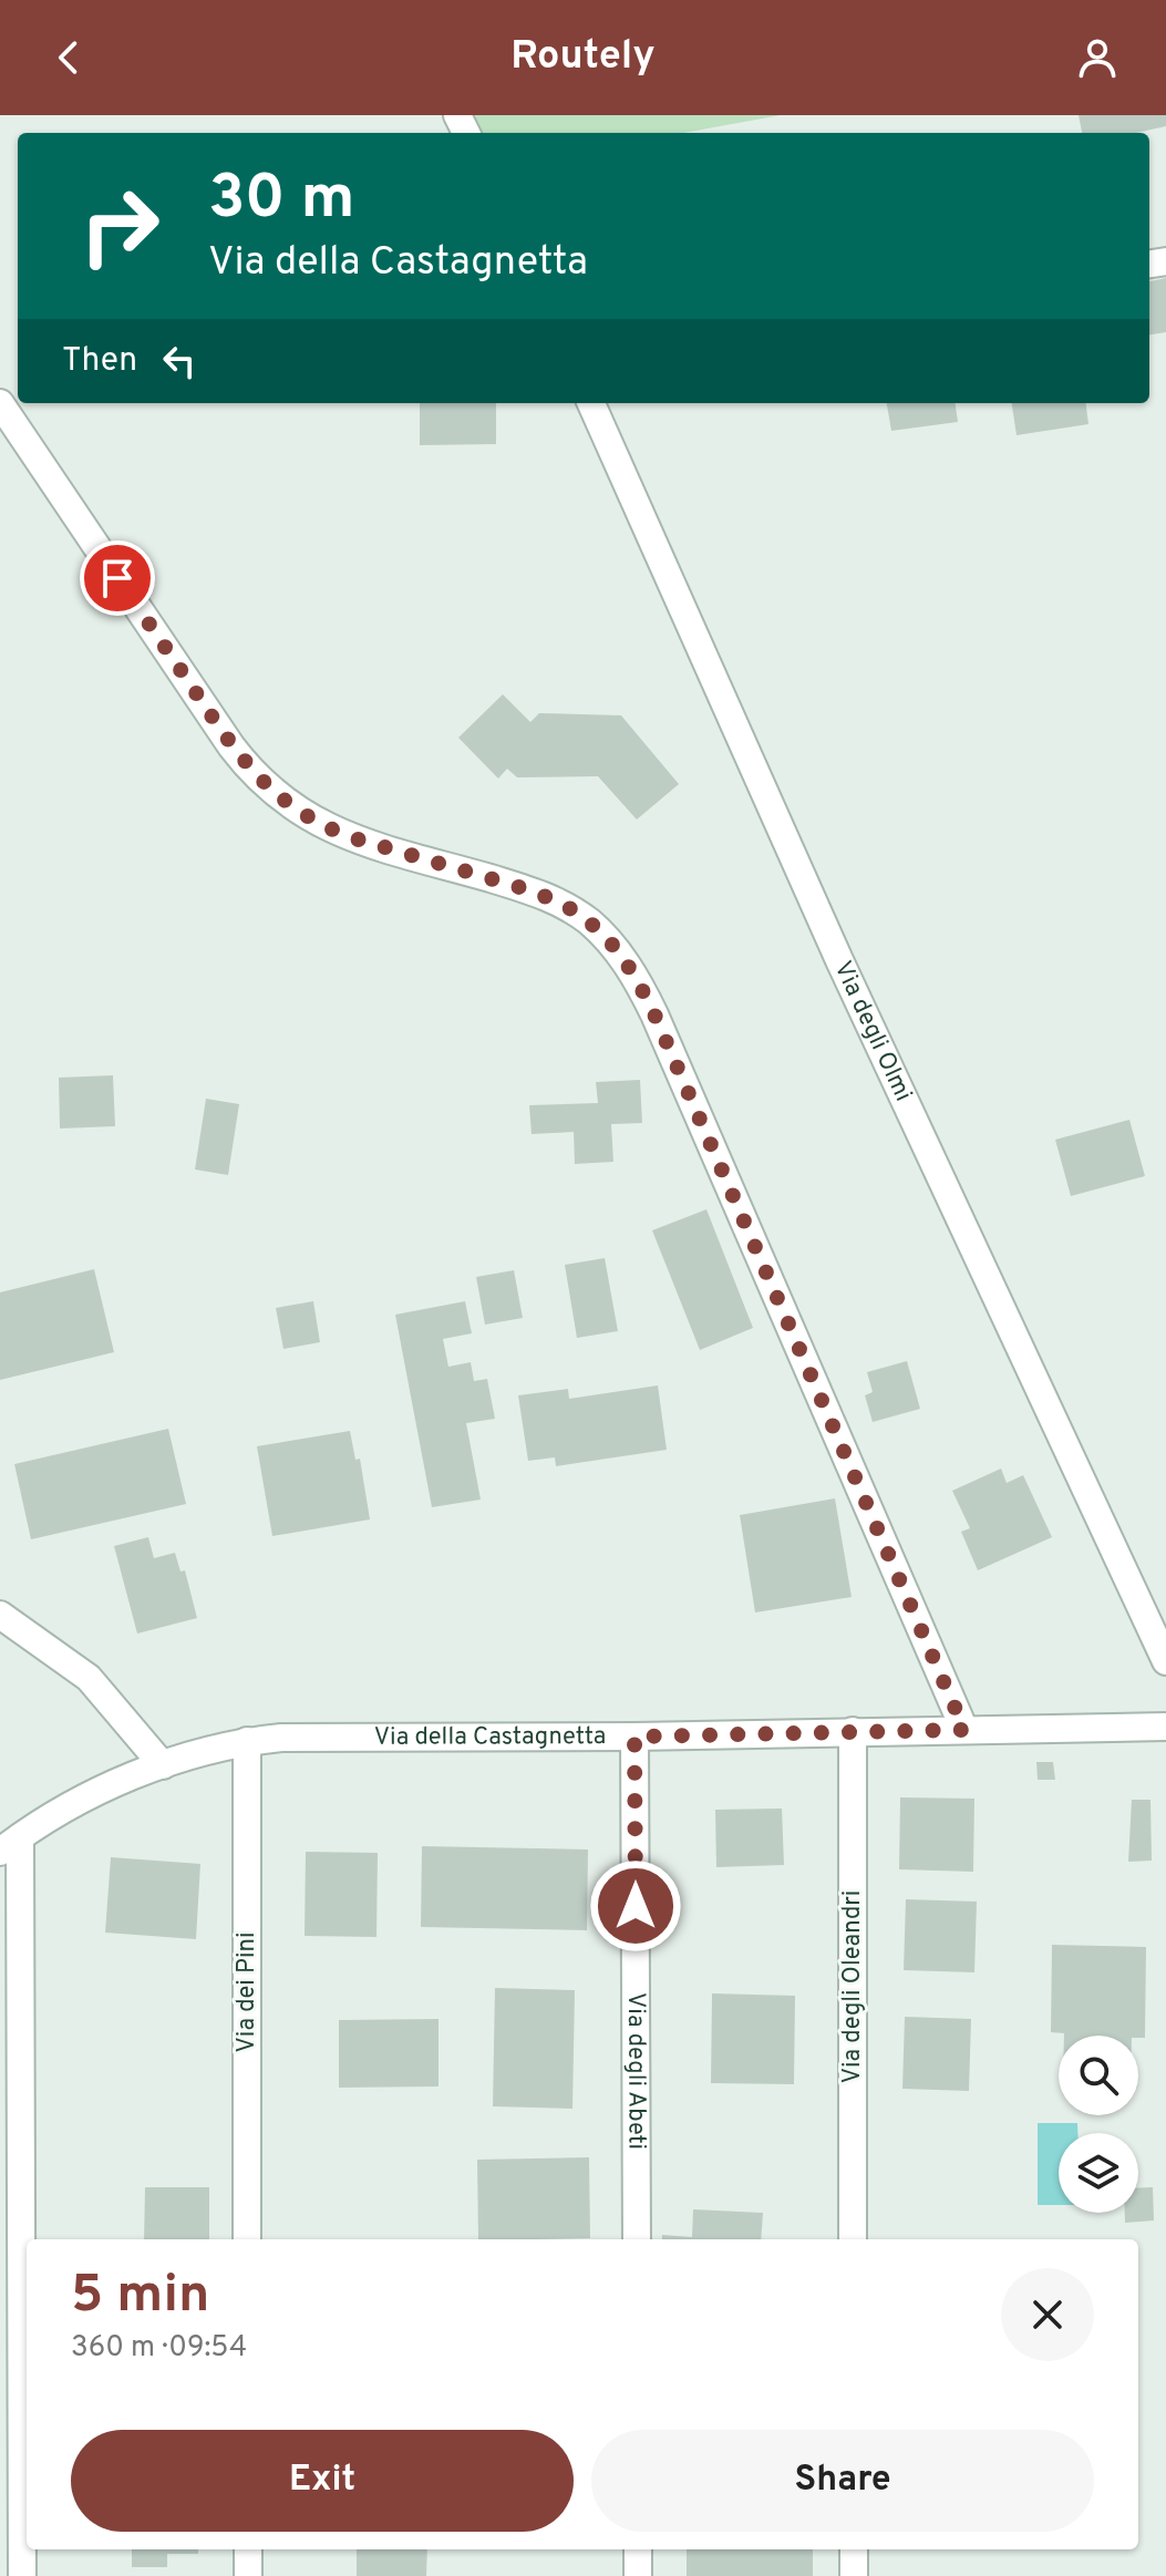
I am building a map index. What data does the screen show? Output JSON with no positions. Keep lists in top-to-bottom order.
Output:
{
  "streets": {
    "street": [
      "Via degli Olmi",
      "Via della Castagnetta",
      "Via degli Oleandri",
      "Via dei Pini",
      "Via degli Abeti"
    ]
  },
  "crossings": [
    ["Via della Castagnetta", "Via degli Oleandri"],
    ["Via della Castagnetta", "Via dei Pini"],
    ["Via della Castagnetta", "Via degli Abeti"]
  ],
  "page": {
    "header": "Routely",
    "turn": ["30 m", "Via della Castagnetta"],
    "then": "Then",
    "heading": ["5 min", "360 m · 09:54"],
    "buttons": ["Exit", "Share"]
  }
}
